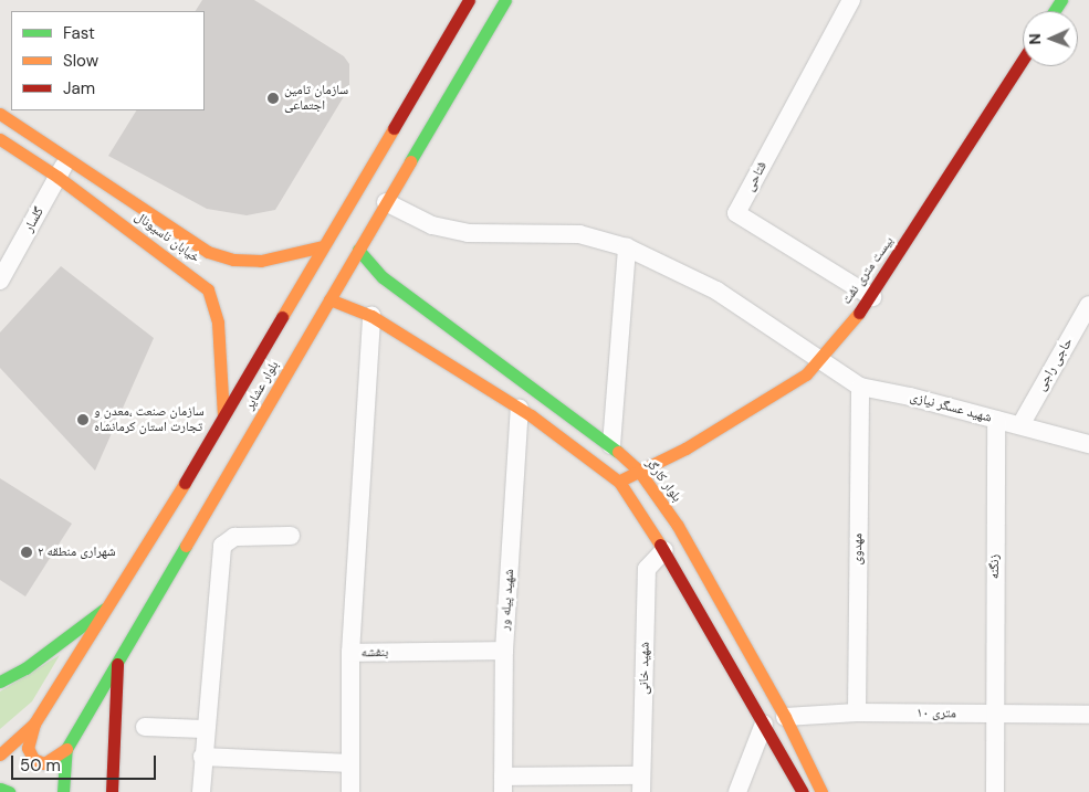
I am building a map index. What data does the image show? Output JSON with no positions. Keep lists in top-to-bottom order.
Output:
{
  "streets": {
    "street": [
      "فتاحی",
      "گلسار",
      "خیابان ناسیونال",
      "بیست متری نفت",
      "حاجی راجی",
      "بلوار عشایر",
      "شهید عسگر نیازی",
      "بلوار کارگر",
      "مهدوی",
      "زنگنه",
      "شهید پیله ور",
      "بنفشه",
      "شهید خانی",
      "۱۰ متری"
    ]
  },
  "crossings": [
    ["فتاحی", "بیست متری نفت"],
    ["گلسار", "خیابان ناسیونال"],
    ["خیابان ناسیونال", "بلوار عشایر"],
    ["بیست متری نفت", "شهید عسگر نیازی"],
    ["بیست متری نفت", "بلوار کارگر"],
    ["حاجی راجی", "شهید عسگر نیازی"],
    ["بلوار عشایر", "شهید عسگر نیازی"],
    ["بلوار عشایر", "بلوار کارگر"],
    ["شهید عسگر نیازی", "مهدوی"],
    ["شهید عسگر نیازی", "زنگنه"],
    ["بلوار کارگر", "۱۰ متری"],
    ["مهدوی", "۱۰ متری"],
    ["زنگنه", "۱۰ متری"],
    ["شهید پیله ور", "بنفشه"]
  ],
  "places": ["سازمان تامین اجتماعی", "سازمان صنعت ،معدن و تجارت استان کرمانشاه", "شهراری منطقه ۲"],
  "legend": ["Fast", "Slow", "Jam"],
  "scale_bar": "50 m",
  "north": "left"
}
